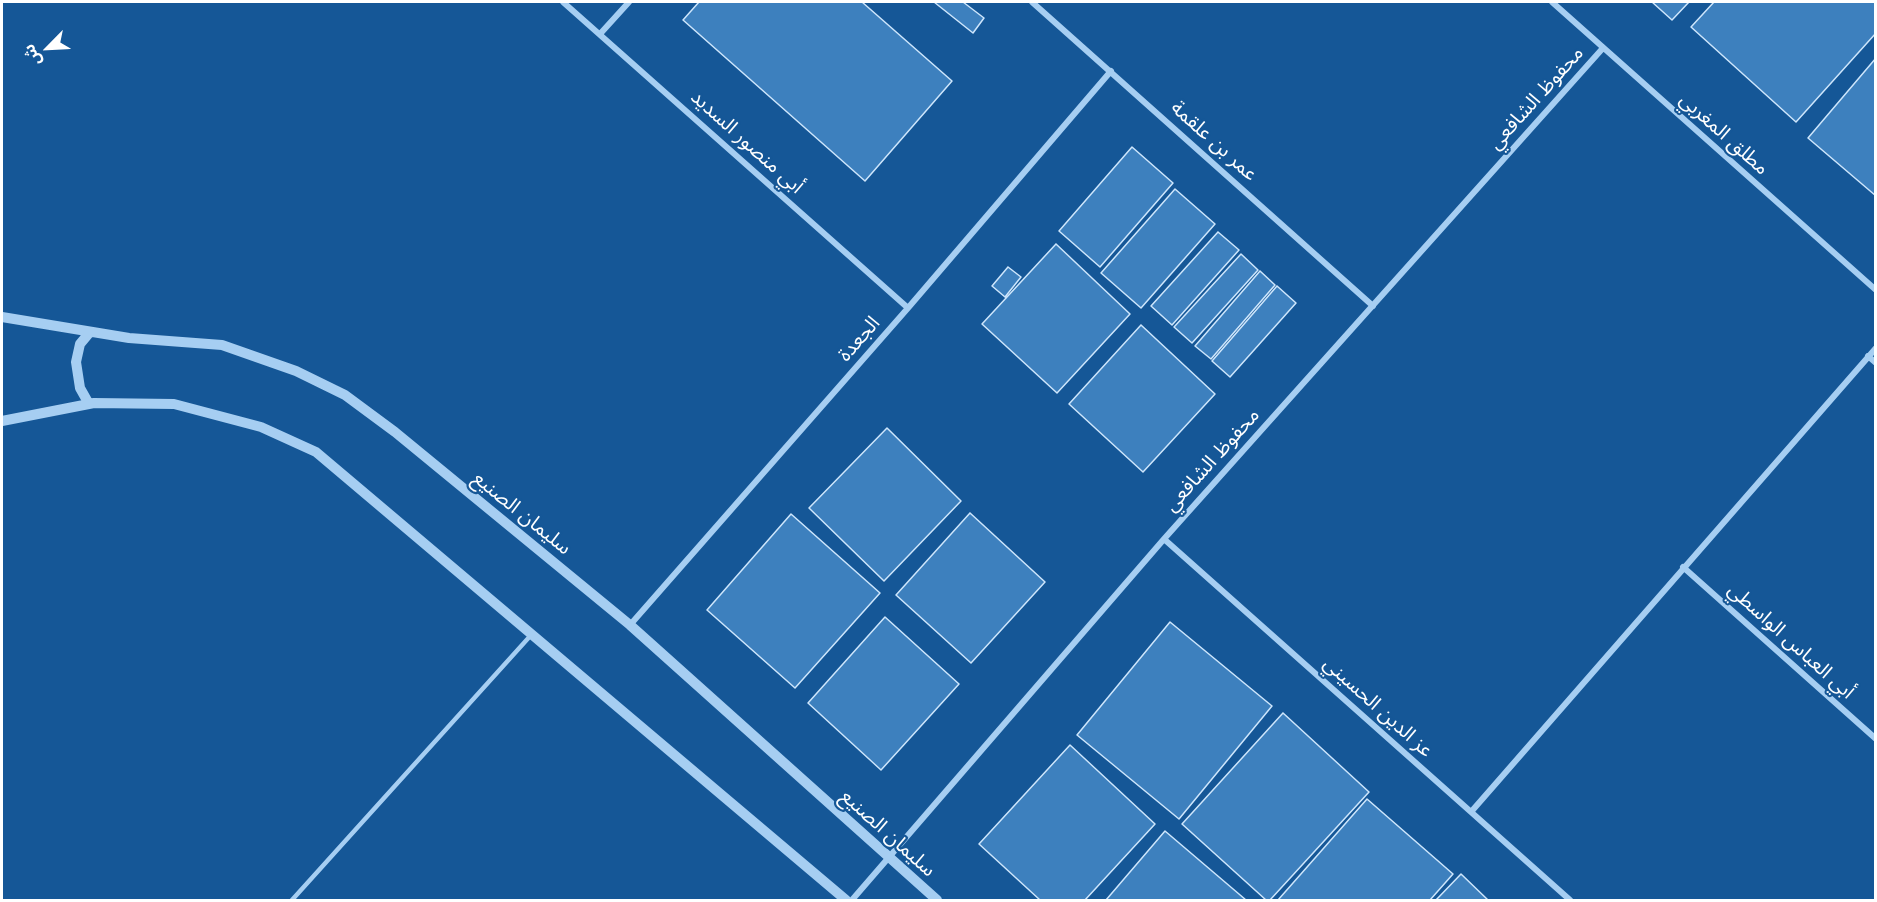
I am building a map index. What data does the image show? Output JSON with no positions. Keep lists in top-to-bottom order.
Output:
{
  "streets": {
    "street": [
      "محفوظ الشافعي",
      "مطلق المغربي",
      "عمر بن علقمة",
      "أبي منصور السديد",
      "الجعدة",
      "سليمان الصنيع",
      "أبي العباس الواسطي",
      "عز الدين الحسيني"
    ]
  },
  "crossings": [
    ["محفوظ الشافعي", "مطلق المغربي"],
    ["محفوظ الشافعي", "عمر بن علقمة"],
    ["محفوظ الشافعي", "سليمان الصنيع"],
    ["محفوظ الشافعي", "عز الدين الحسيني"],
    ["عمر بن علقمة", "الجعدة"],
    ["أبي منصور السديد", "الجعدة"],
    ["الجعدة", "سليمان الصنيع"]
  ],
  "north": "bottom left"
}
